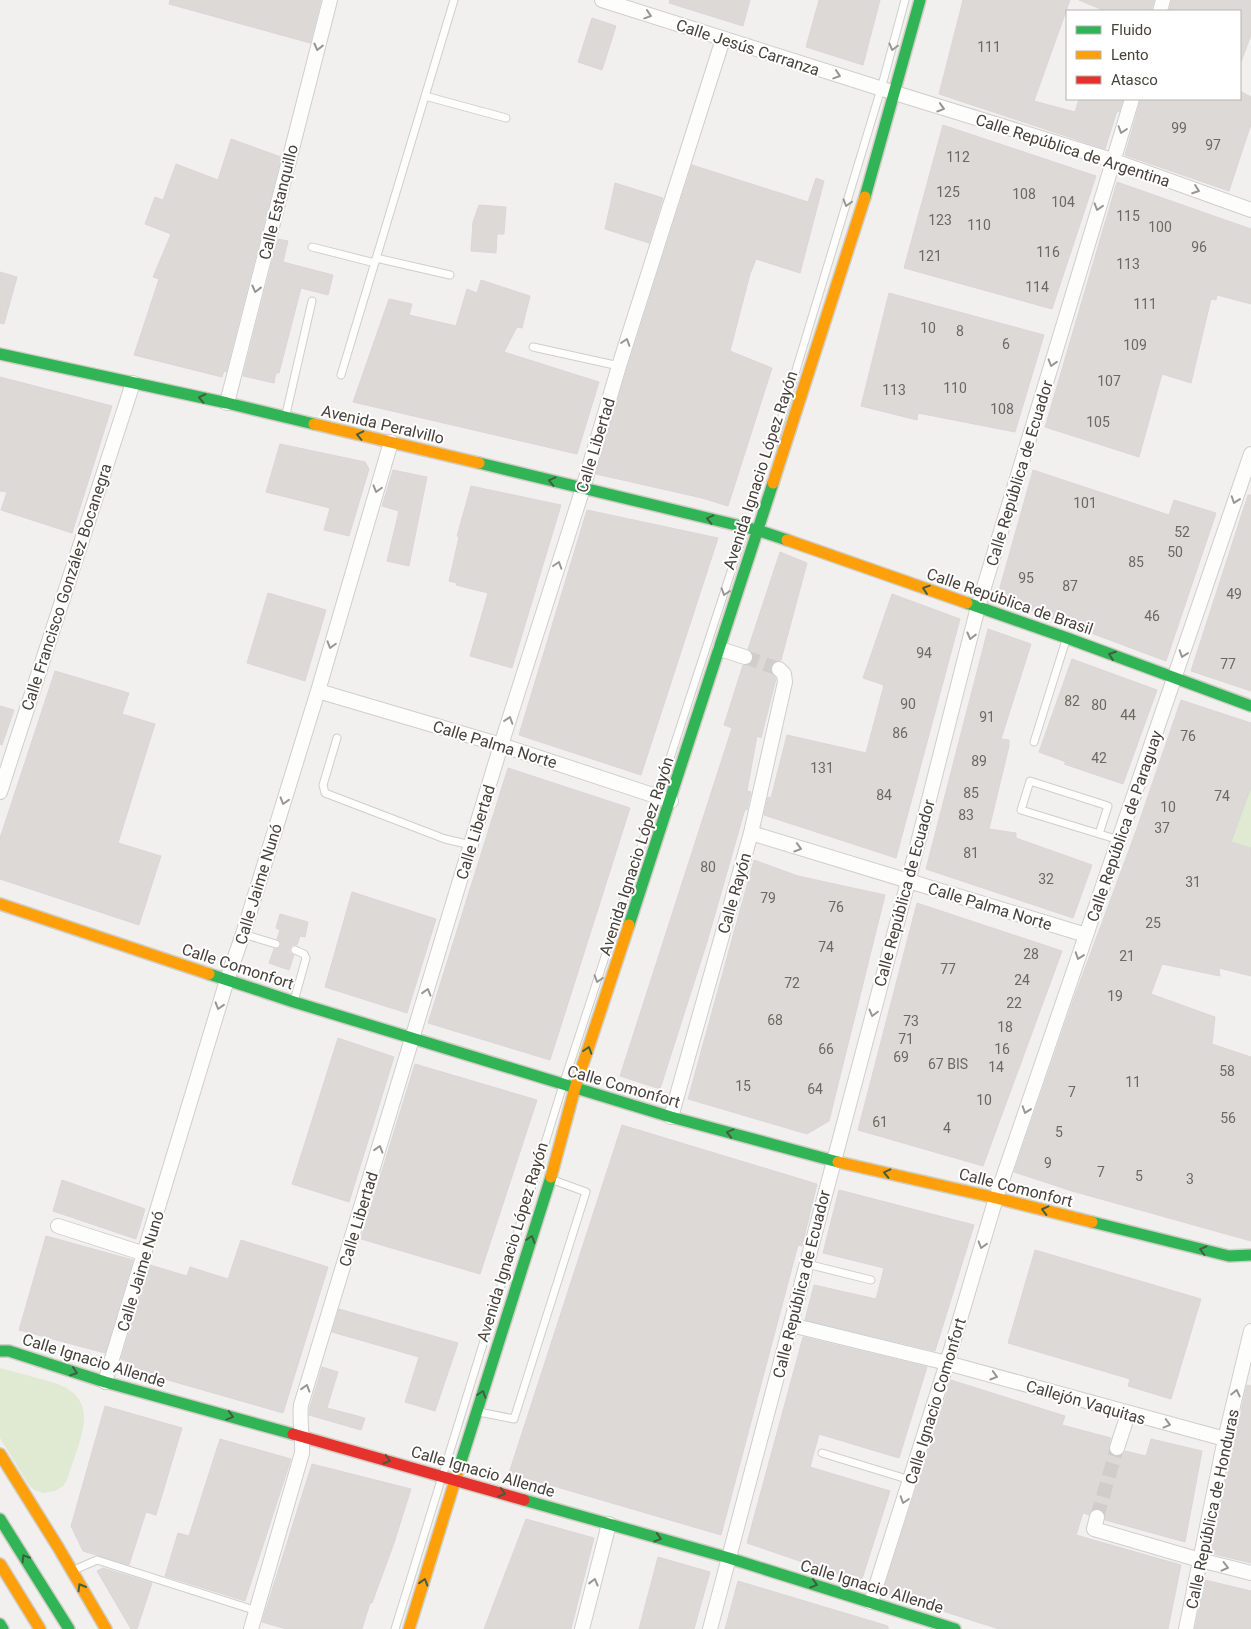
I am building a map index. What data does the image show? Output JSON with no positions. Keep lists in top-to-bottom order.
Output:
{
  "streets": {
    "street": [
      "Calle Jesús Carranza",
      "Calle República de Argentina",
      "Calle Estanquillo",
      "Avenida Peralvillo",
      "Calle Libertad",
      "Avenida Ignacio López Rayón",
      "Calle República de Ecuador",
      "Calle Francisco González Bocanegra",
      "Calle República de Brasil",
      "Calle Palma Norte",
      "Calle República de Paraguay",
      "Calle Jaime Nunó",
      "Calle Rayón",
      "Calle Comonfort",
      "Calle Ignacio Allende",
      "Calle Ignacio Comonfort",
      "Callejón Vaquitas",
      "Calle República de Honduras"
    ]
  },
  "crossings": [
    ["Calle Jesús Carranza", "Calle República de Argentina"],
    ["Calle Jesús Carranza", "Calle Libertad"],
    ["Calle Jesús Carranza", "Avenida Ignacio López Rayón"],
    ["Calle República de Argentina", "Avenida Ignacio López Rayón"],
    ["Calle República de Argentina", "Calle República de Ecuador"],
    ["Calle Estanquillo", "Avenida Peralvillo"],
    ["Avenida Peralvillo", "Calle Libertad"],
    ["Avenida Peralvillo", "Avenida Ignacio López Rayón"],
    ["Avenida Peralvillo", "Calle Francisco González Bocanegra"],
    ["Avenida Peralvillo", "Calle República de Brasil"],
    ["Avenida Peralvillo", "Calle Jaime Nunó"],
    ["Calle Libertad", "Calle Palma Norte"],
    ["Calle Libertad", "Calle Comonfort"],
    ["Calle Libertad", "Calle Ignacio Allende"],
    ["Avenida Ignacio López Rayón", "Calle República de Brasil"],
    ["Avenida Ignacio López Rayón", "Calle Palma Norte"],
    ["Avenida Ignacio López Rayón", "Calle Comonfort"],
    ["Avenida Ignacio López Rayón", "Calle Ignacio Allende"],
    ["Calle República de Ecuador", "Calle República de Brasil"],
    ["Calle República de Ecuador", "Calle Palma Norte"],
    ["Calle República de Ecuador", "Calle Comonfort"],
    ["Calle República de Ecuador", "Calle Ignacio Allende"],
    ["Calle República de Ecuador", "Callejón Vaquitas"],
    ["Calle República de Brasil", "Calle República de Paraguay"],
    ["Calle Palma Norte", "Calle República de Paraguay"],
    ["Calle Palma Norte", "Calle Jaime Nunó"],
    ["Calle Palma Norte", "Calle Rayón"],
    ["Calle República de Paraguay", "Calle Comonfort"],
    ["Calle República de Paraguay", "Calle Ignacio Comonfort"],
    ["Calle Jaime Nunó", "Calle Comonfort"],
    ["Calle Jaime Nunó", "Calle Ignacio Allende"],
    ["Calle Rayón", "Calle Comonfort"],
    ["Calle Comonfort", "Calle Ignacio Comonfort"],
    ["Calle Ignacio Allende", "Calle Ignacio Comonfort"],
    ["Calle Ignacio Comonfort", "Callejón Vaquitas"],
    ["Callejón Vaquitas", "Calle República de Honduras"]
  ],
  "one_way": [
    "Calle Jesús Carranza",
    "Calle República de Argentina",
    "Calle Estanquillo",
    "Avenida Peralvillo",
    "Calle Libertad",
    "Avenida Ignacio López Rayón",
    "Calle República de Ecuador",
    "Calle República de Brasil",
    "Calle República de Paraguay",
    "Calle Jaime Nunó",
    "Calle Comonfort",
    "Calle Ignacio Allende",
    "Calle Ignacio Comonfort",
    "Calle República de Honduras"
  ],
  "house_numbers": [
    "111",
    "99",
    "97",
    "112",
    "125",
    "108",
    "104",
    "115",
    "123",
    "110",
    "100",
    "96",
    "116",
    "121",
    "113",
    "114",
    "111",
    "10",
    "8",
    "6",
    "109",
    "107",
    "110",
    "113",
    "108",
    "105",
    "101",
    "52",
    "50",
    "85",
    "95",
    "87",
    "49",
    "46",
    "94",
    "77",
    "82",
    "90",
    "80",
    "44",
    "91",
    "86",
    "76",
    "42",
    "89",
    "131",
    "85",
    "84",
    "74",
    "10",
    "83",
    "37",
    "81",
    "80",
    "32",
    "31",
    "79",
    "76",
    "25",
    "74",
    "28",
    "21",
    "77",
    "24",
    "72",
    "19",
    "22",
    "68",
    "73",
    "18",
    "71",
    "66",
    "16",
    "69",
    "67 BIS",
    "14",
    "58",
    "11",
    "15",
    "64",
    "7",
    "10",
    "56",
    "61",
    "4",
    "5",
    "9",
    "7",
    "5",
    "3"
  ],
  "legend": ["Fluido", "Lento", "Atasco"]
}
